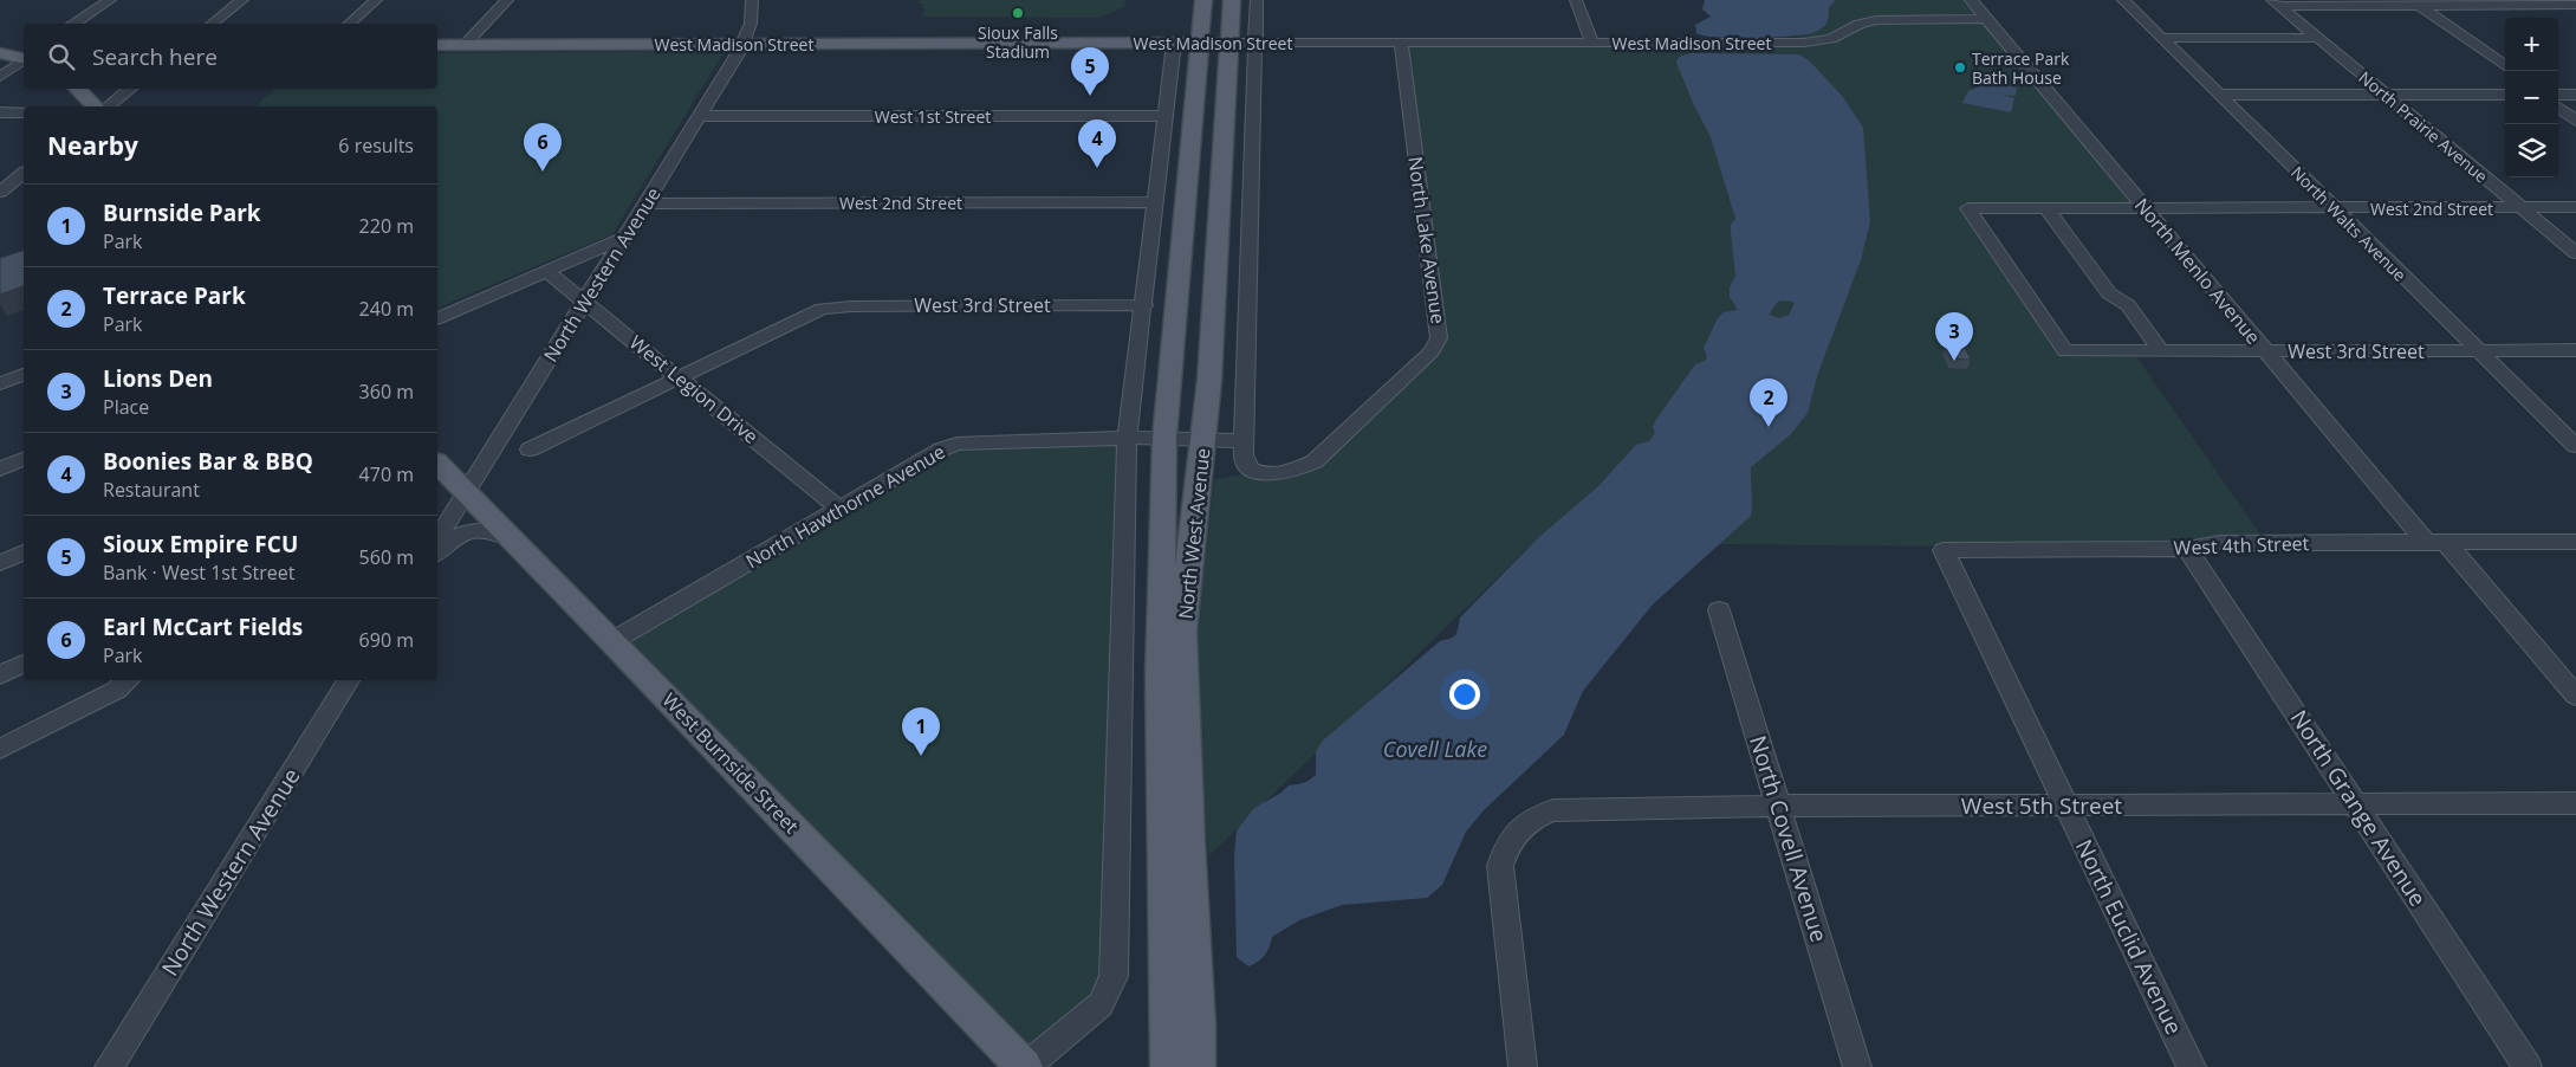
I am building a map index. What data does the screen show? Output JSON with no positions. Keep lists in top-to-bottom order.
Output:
{
  "streets": {
    "main road": ["West Madison Street", "North West Avenue", "West Burnside Street"],
    "street": [
      "West 1st Street",
      "North Prairie Avenue",
      "West 2nd Street",
      "North Walts Avenue",
      "North Lake Avenue",
      "North Menlo Avenue",
      "North Western Avenue",
      "West 3rd Street",
      "West Legion Drive",
      "North Hawthorne Avenue",
      "West 4th Street",
      "West 5th Street",
      "North Grange Avenue",
      "North Covell Avenue",
      "North Euclid Avenue"
    ]
  },
  "crossings": [
    ["West Madison Street", "North Lake Avenue"],
    ["West Madison Street", "North Menlo Avenue"],
    ["West Madison Street", "North Western Avenue"],
    ["West Madison Street", "North West Avenue"],
    ["West 1st Street", "North Western Avenue"],
    ["North Prairie Avenue", "West 2nd Street"],
    ["West 2nd Street", "North Walts Avenue"],
    ["West 2nd Street", "North Menlo Avenue"],
    ["West 2nd Street", "North Western Avenue"],
    ["West 2nd Street", "West 3rd Street"],
    ["North Walts Avenue", "West 3rd Street"],
    ["North Menlo Avenue", "West 3rd Street"],
    ["North Menlo Avenue", "West 4th Street"],
    ["North Western Avenue", "West Legion Drive"],
    ["North Western Avenue", "West Burnside Street"],
    ["West 3rd Street", "West Legion Drive"],
    ["West Legion Drive", "North Hawthorne Avenue"],
    ["North Hawthorne Avenue", "North West Avenue"],
    ["North Hawthorne Avenue", "West Burnside Street"],
    ["West 4th Street", "North Grange Avenue"],
    ["West 4th Street", "North Euclid Avenue"],
    ["West 5th Street", "North Grange Avenue"],
    ["West 5th Street", "North Covell Avenue"],
    ["West 5th Street", "North Euclid Avenue"]
  ],
  "water": ["Covell Lake"],
  "places": ["Sioux Falls Stadium", "Terrace Park Bath House"],
  "page": {
    "map_buttons": ["+", "−"],
    "search": "Search here",
    "pins": [
      "5",
      "4",
      "6",
      "3",
      "2",
      "1"
    ],
    "heading": ["Nearby", "6 results"],
    "list": [
      {
        "mark": "1",
        "name": "Burnside Park",
        "note": "Park",
        "value": "220 m"
      },
      {
        "mark": "2",
        "name": "Terrace Park",
        "note": "Park",
        "value": "240 m"
      },
      {
        "mark": "3",
        "name": "Lions Den",
        "note": "Place",
        "value": "360 m"
      },
      {
        "mark": "4",
        "name": "Boonies Bar & BBQ",
        "note": "Restaurant",
        "value": "470 m"
      },
      {
        "mark": "5",
        "name": "Sioux Empire FCU",
        "note": "Bank · West 1st Street",
        "value": "560 m"
      },
      {
        "mark": "6",
        "name": "Earl McCart Fields",
        "note": "Park",
        "value": "690 m"
      }
    ]
  }
}
